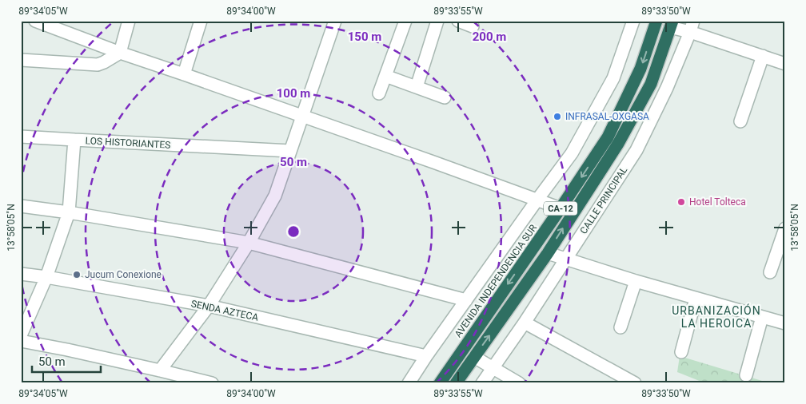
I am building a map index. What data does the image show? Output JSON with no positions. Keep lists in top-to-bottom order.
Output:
{
  "streets": {
    "highway": ["CA-12", "AVENIDA INDEPENDENCIA SUR"],
    "street": ["LOS HISTORIANTES", "CALLE PRINCIPAL", "SENDA AZTECA"]
  },
  "crossings": [
    ["LOS HISTORIANTES", "SENDA AZTECA"]
  ],
  "districts": ["URBANIZACIÓN LA HEROICA"],
  "places": ["INFRASAL-OXGASA", "Hotel Tolteca", "Jucum Conexione"],
  "scale_bar": "50 m",
  "coordinates": [
    "89°34'05\"W",
    "89°34'00\"W",
    "89°33'55\"W",
    "89°33'50\"W",
    "13°58'05\"N"
  ],
  "rings": [
    "200 m",
    "150 m",
    "100 m",
    "50 m"
  ]
}
